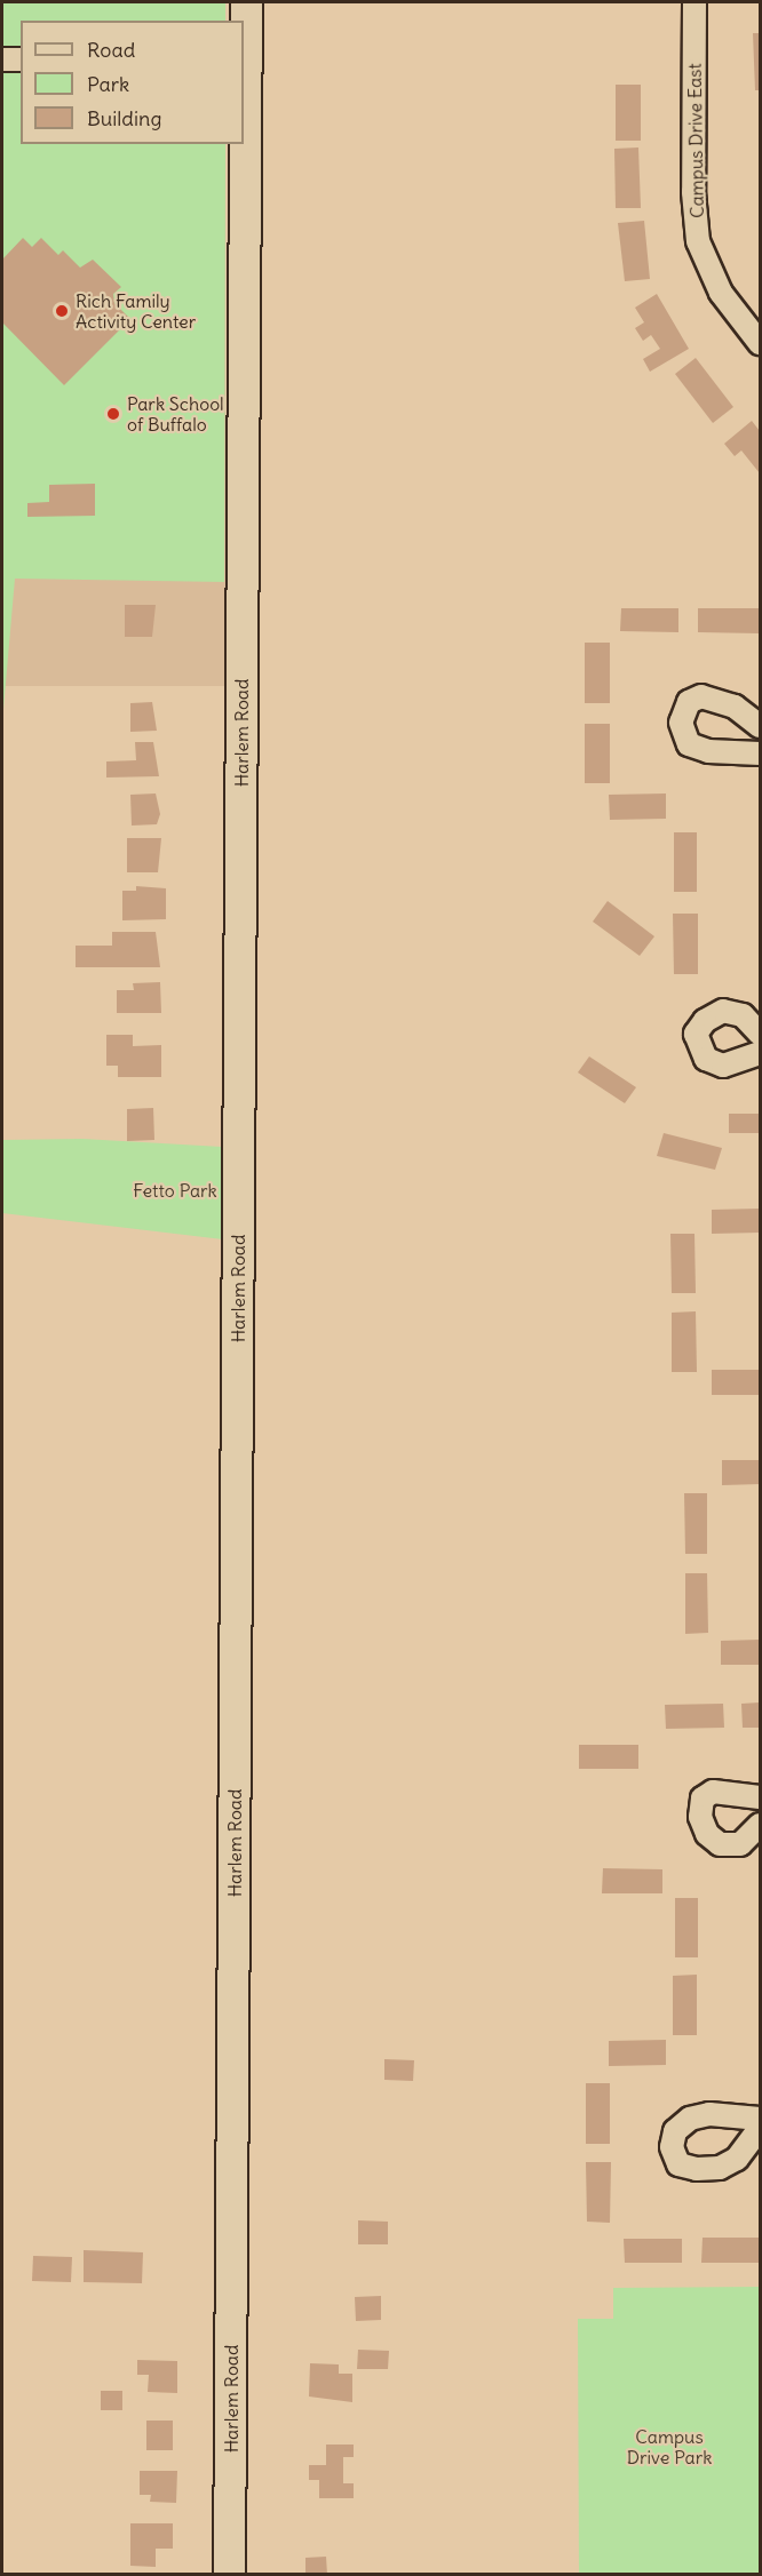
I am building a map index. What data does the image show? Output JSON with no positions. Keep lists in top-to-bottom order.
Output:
{
  "streets": {
    "main road": ["Harlem Road"],
    "street": ["Campus Drive East"]
  },
  "parks": ["Fetto Park", "Campus Drive Park"],
  "places": ["Rich Family Activity Center", "Park School of Buffalo"],
  "legend": ["Road", "Park", "Building"]
}
